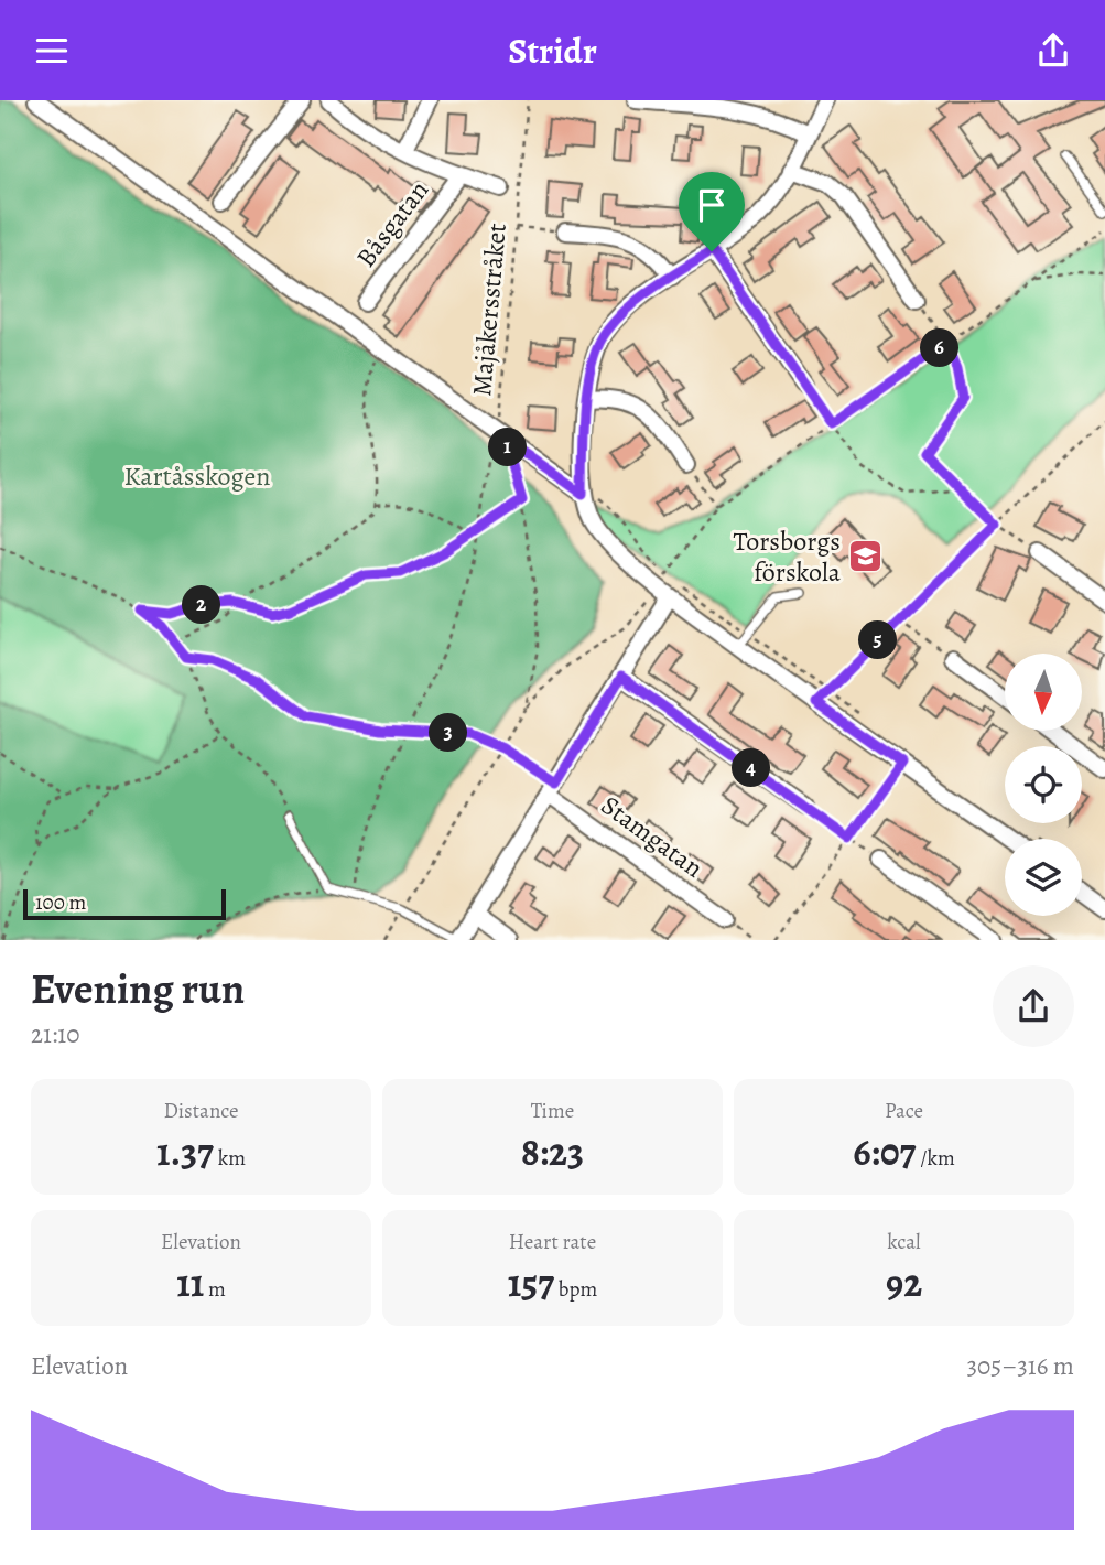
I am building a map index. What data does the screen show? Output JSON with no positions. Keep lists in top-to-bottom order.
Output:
{
  "streets": {
    "street": ["Båsgatan", "Stamgatan"],
    "path": ["Majåkersstråket"]
  },
  "parks": ["Kartåsskogen"],
  "places": {
    "school or university": ["Torsborgs förskola"]
  },
  "scale_bar": "100 m",
  "north": "bottom",
  "page": {
    "header": "Stridr",
    "pins": [
      "6",
      "1",
      "2",
      "5",
      "3",
      "4"
    ],
    "scale": "100 m",
    "heading": ["Evening run", "21:10"],
    "stats": [
      ["Distance", "1.37 km"],
      ["Time", "8:23"],
      ["Pace", "6:07 /km"],
      ["Elevation", "11 m"],
      ["Heart rate", "157 bpm"],
      ["kcal", "92"]
    ],
    "chart": ["Elevation", "305–316 m"]
  }
}
